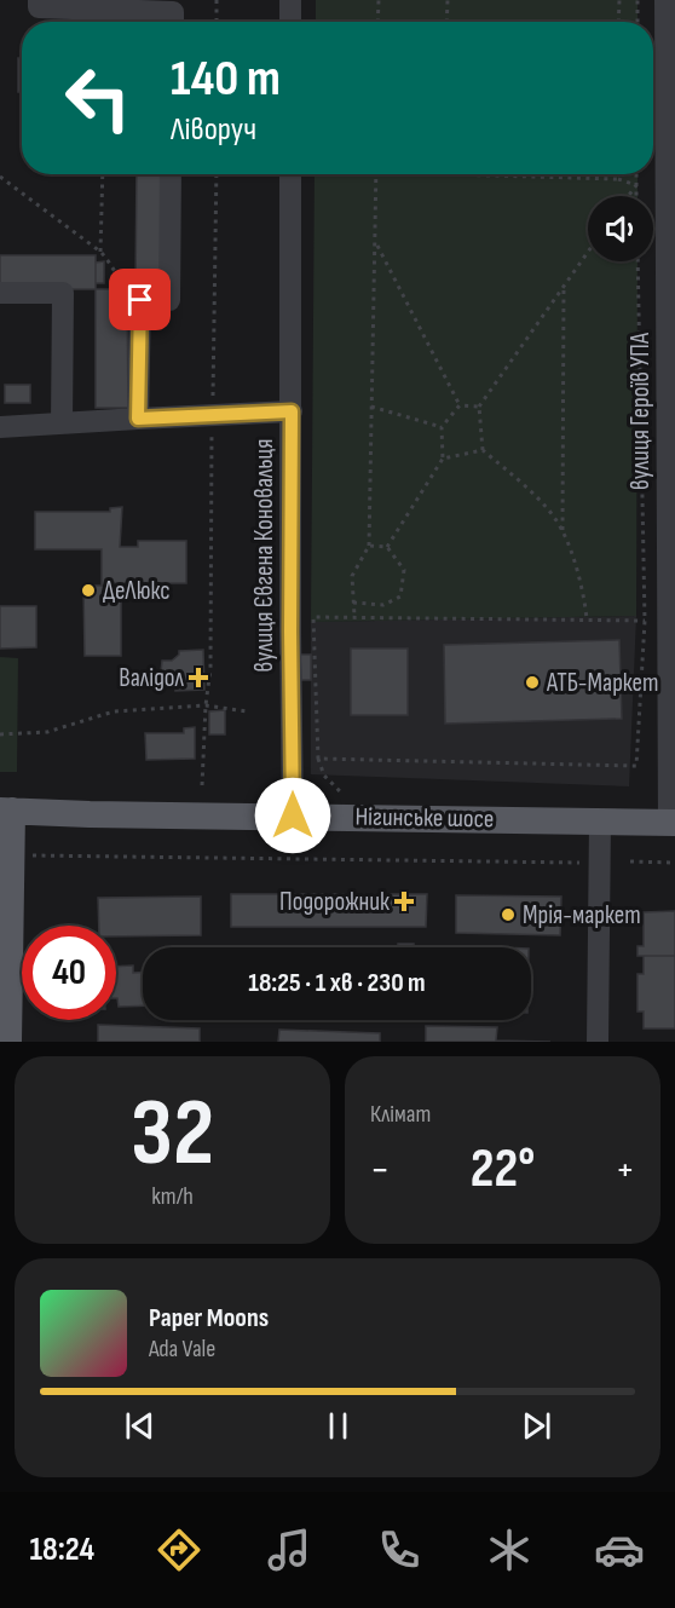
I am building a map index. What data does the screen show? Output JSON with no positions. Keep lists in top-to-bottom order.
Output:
{
  "streets": {
    "main road": ["Нігинське шосе"],
    "street": ["вулиця Героїв УПА", "вулиця Євгена Коновальця"]
  },
  "crossings": [
    ["вулиця Героїв УПА", "Нігинське шосе"],
    ["вулиця Євгена Коновальця", "Нігинське шосе"]
  ],
  "places": {
    "other": ["ДеЛюкс", "АТБ-Маркет", "Мрія-маркет"],
    "health": ["Валідол", "Подорожник"]
  },
  "page": {
    "turn": ["140 m", "Ліворуч"],
    "limit": "40",
    "trip": "18:25 · 1 хв · 230 m",
    "tile": [
      ["32", "km/h"],
      "Клімат"
    ],
    "heat": ["−", "22°", "+"],
    "song": ["Paper Moons", "Ada Vale"],
    "tabs": "18:24"
  }
}
